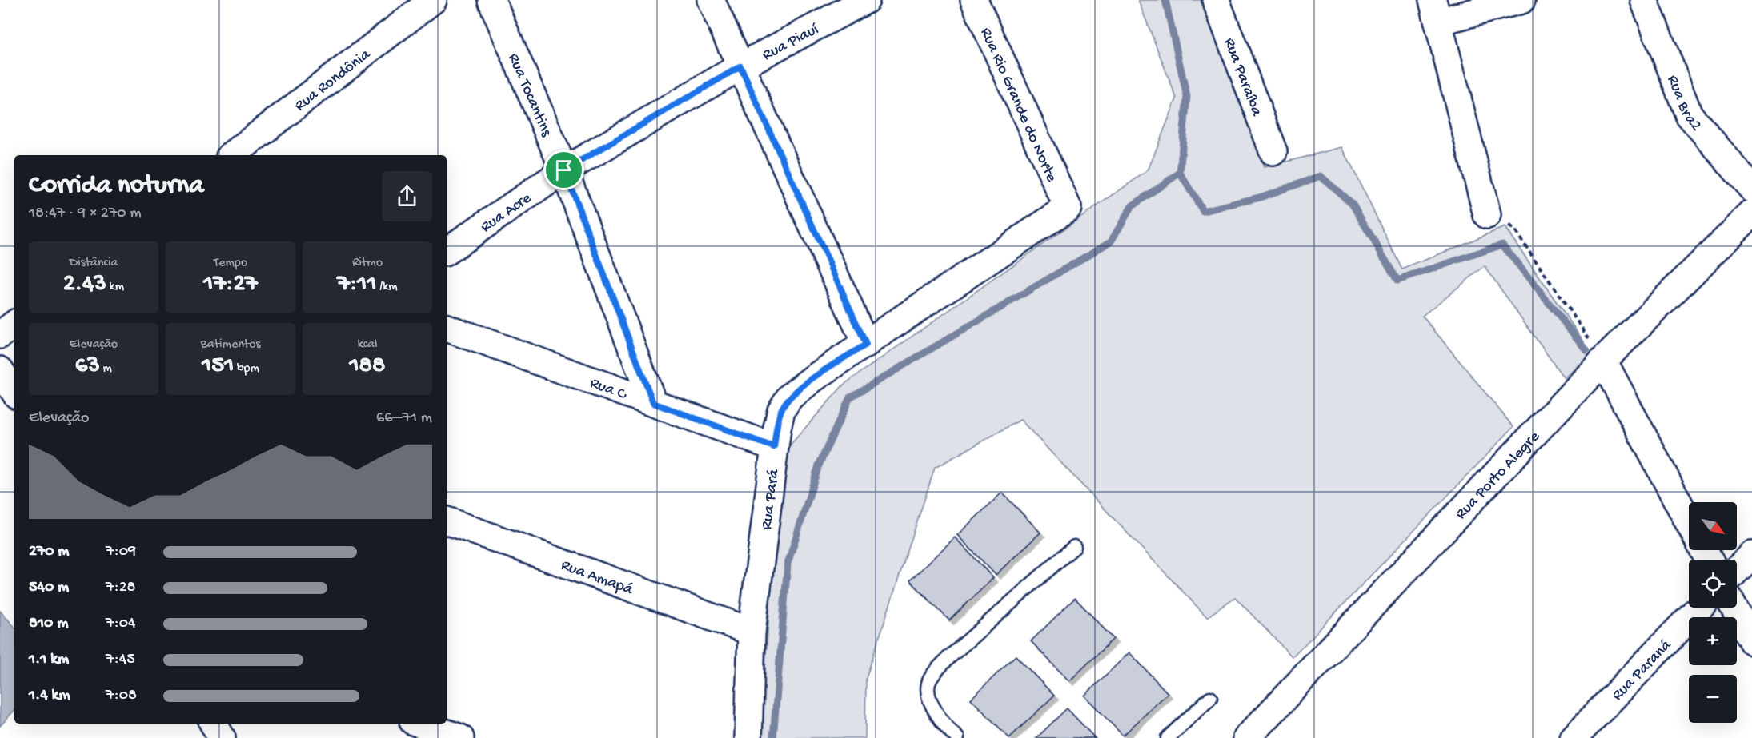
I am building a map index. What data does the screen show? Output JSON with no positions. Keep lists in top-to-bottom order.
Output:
{
  "streets": {
    "street": [
      "Rua Piauí",
      "Rua Paraíba",
      "Rua Rondônia",
      "Rua Tocantins",
      "Rua Bra2",
      "Rua Rio Grande do Norte",
      "Rua Acre",
      "Rua C",
      "Rua Porto Alegre",
      "Rua Pará",
      "Rua Amapá",
      "Rua Paraná"
    ]
  },
  "crossings": [
    ["Rua Piauí", "Rua Tocantins"],
    ["Rua Piauí", "Rua Acre"],
    ["Rua Tocantins", "Rua Acre"],
    ["Rua Tocantins", "Rua C"],
    ["Rua Rio Grande do Norte", "Rua Pará"],
    ["Rua C", "Rua Pará"],
    ["Rua Pará", "Rua Amapá"]
  ],
  "north": "bottom right",
  "page": {
    "heading": ["Corrida noturna", "18:47 · 9 × 270 m"],
    "stats": [
      ["Distância", "2.43 km"],
      ["Tempo", "17:27"],
      ["Ritmo", "7:11 /km"],
      ["Elevação", "63 m"],
      ["Batimentos", "151 bpm"],
      ["kcal", "188"]
    ],
    "chart": ["Elevação", "66–71 m"],
    "map_buttons": ["+", "−"],
    "list": [
      {
        "name": "270 m",
        "note": "7:09"
      },
      {
        "name": "540 m",
        "note": "7:28"
      },
      {
        "name": "810 m",
        "note": "7:04"
      },
      {
        "name": "1.1 km",
        "note": "7:45"
      },
      {
        "name": "1.4 km",
        "note": "7:08"
      }
    ]
  }
}
